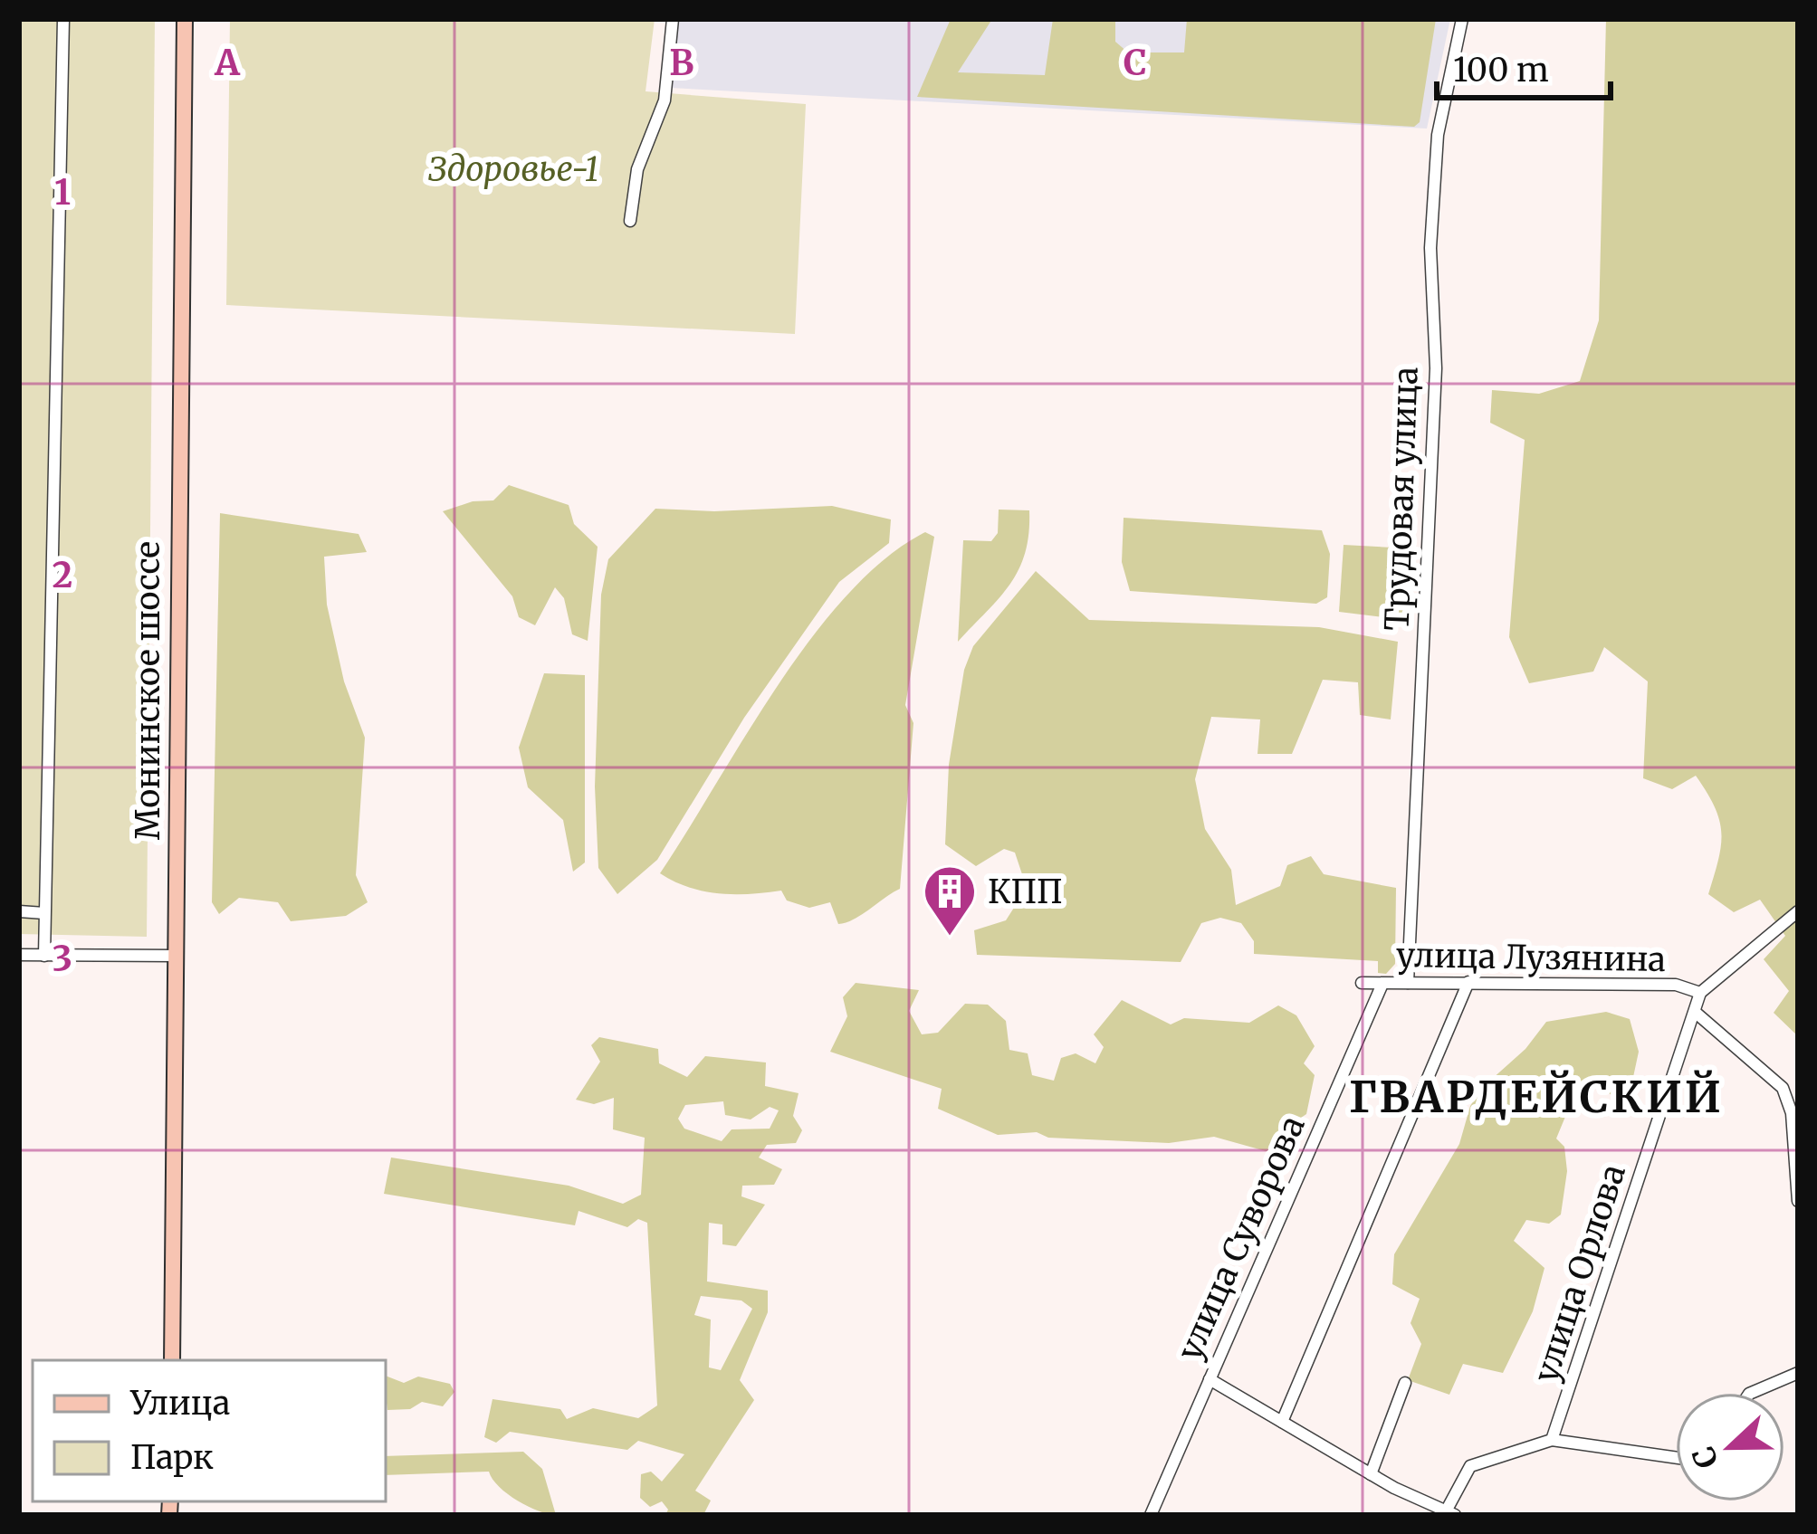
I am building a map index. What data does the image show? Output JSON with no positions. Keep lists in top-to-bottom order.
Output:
{
  "streets": {
    "main road": ["Монинское шоссе"],
    "street": [
      "Трудовая улица",
      "улица Лузянина",
      "улица Суворова",
      "улица Орлова"
    ]
  },
  "crossings": [
    ["Трудовая улица", "улица Лузянина"],
    ["улица Лузянина", "улица Суворова"],
    ["улица Лузянина", "улица Орлова"]
  ],
  "districts": ["ГВАРДЕЙСКИЙ"],
  "parks": ["Здоровье-1"],
  "places": {
    "building": ["КПП"]
  },
  "legend": ["Улица", "Парк"],
  "scale_bar": "100 m",
  "north": "left",
  "grid": {
    "columns": ["A", "B", "C"],
    "rows": ["1", "2", "3"]
  }
}
